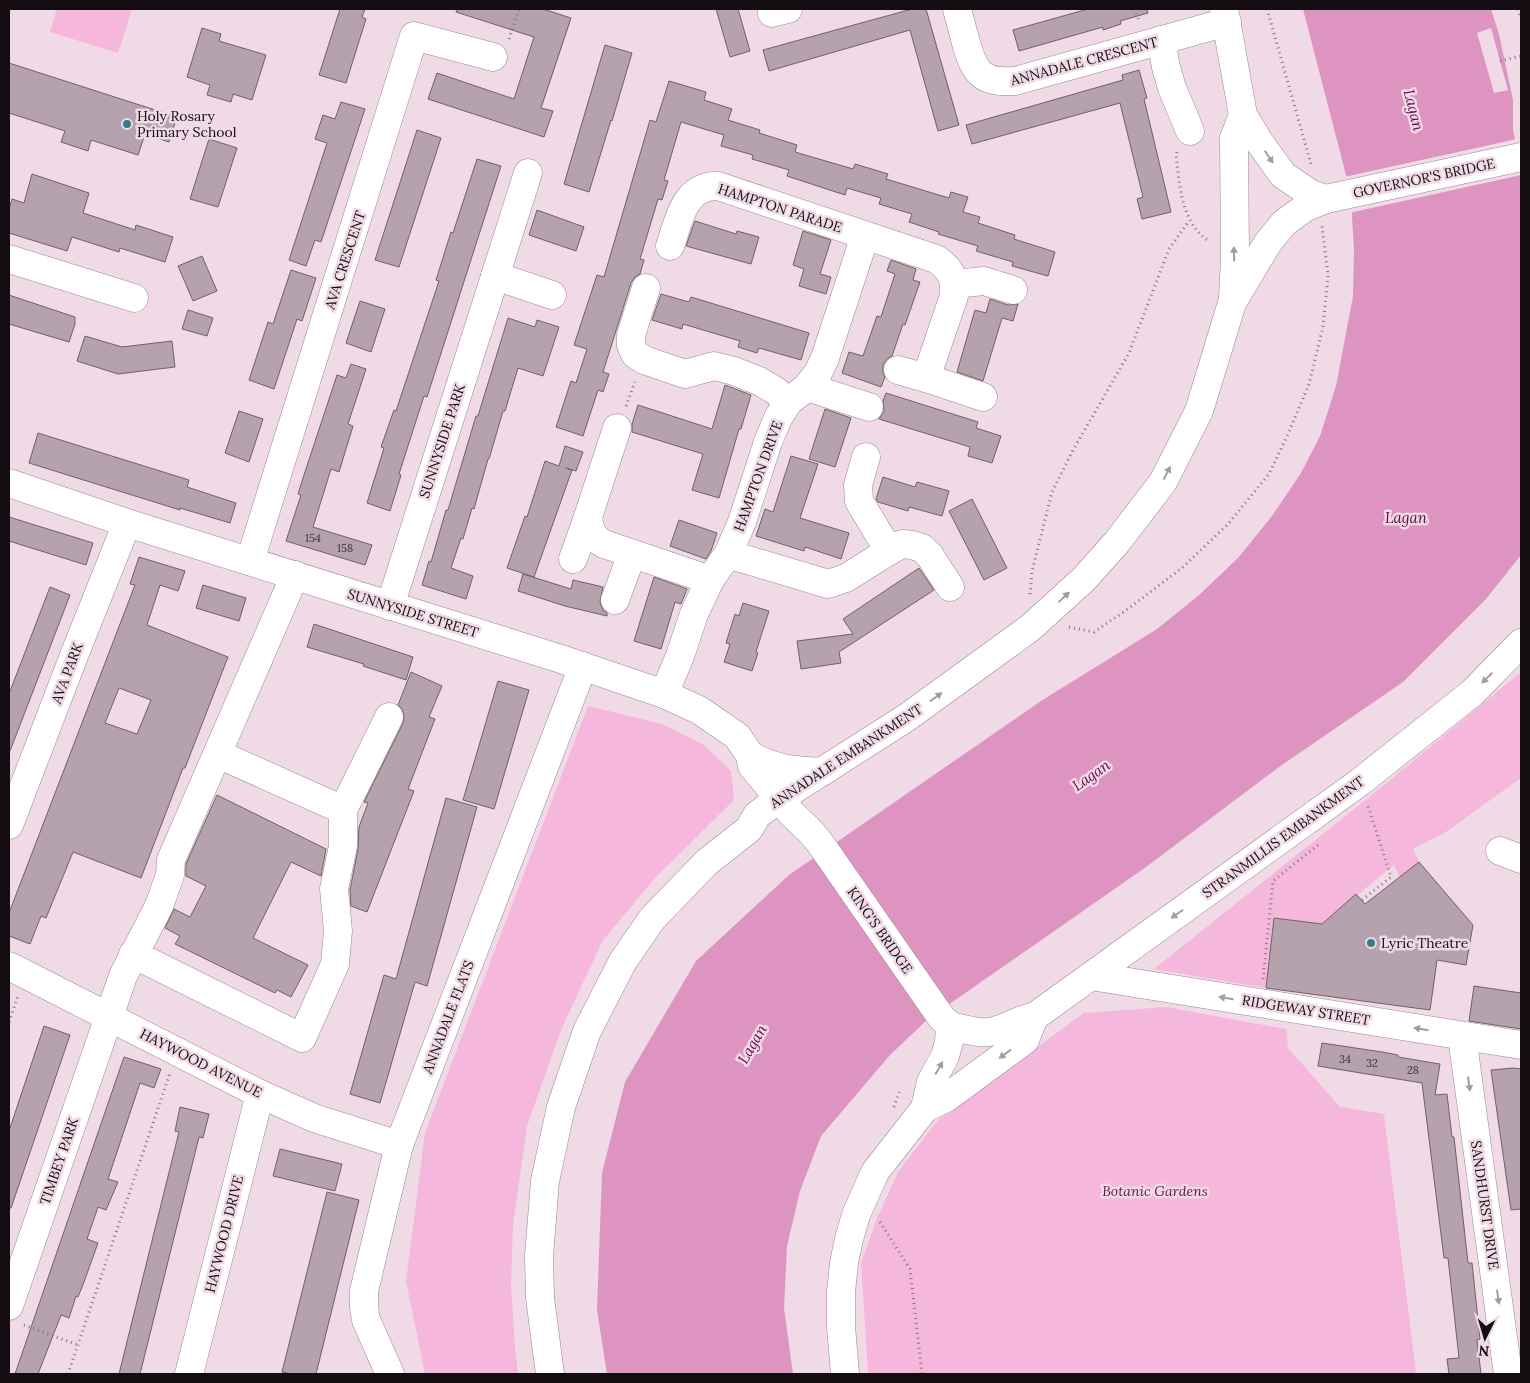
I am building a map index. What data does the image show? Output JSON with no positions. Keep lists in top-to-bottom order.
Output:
{
  "streets": {
    "street": [
      "ANNADALE CRESCENT",
      "GOVERNOR'S BRIDGE",
      "HAMPTON PARADE",
      "AVA CRESCENT",
      "SUNNYSIDE PARK",
      "HAMPTON DRIVE",
      "SUNNYSIDE STREET",
      "AVA PARK",
      "ANNADALE EMBANKMENT",
      "STRANMILLIS EMBANKMENT",
      "KING'S BRIDGE",
      "RIDGEWAY STREET",
      "ANNADALE FLATS",
      "HAYWOOD AVENUE",
      "TIMBEY PARK",
      "SANDHURST DRIVE",
      "HAYWOOD DRIVE"
    ]
  },
  "crossings": [
    ["GOVERNOR'S BRIDGE", "ANNADALE EMBANKMENT"],
    ["HAMPTON PARADE", "HAMPTON DRIVE"],
    ["AVA CRESCENT", "SUNNYSIDE STREET"],
    ["SUNNYSIDE PARK", "SUNNYSIDE STREET"],
    ["HAMPTON DRIVE", "SUNNYSIDE STREET"],
    ["SUNNYSIDE STREET", "AVA PARK"],
    ["SUNNYSIDE STREET", "ANNADALE EMBANKMENT"],
    ["SUNNYSIDE STREET", "KING'S BRIDGE"],
    ["SUNNYSIDE STREET", "ANNADALE FLATS"],
    ["SUNNYSIDE STREET", "TIMBEY PARK"],
    ["ANNADALE EMBANKMENT", "KING'S BRIDGE"],
    ["STRANMILLIS EMBANKMENT", "KING'S BRIDGE"],
    ["STRANMILLIS EMBANKMENT", "RIDGEWAY STREET"],
    ["RIDGEWAY STREET", "SANDHURST DRIVE"],
    ["ANNADALE FLATS", "HAYWOOD AVENUE"],
    ["HAYWOOD AVENUE", "TIMBEY PARK"],
    ["HAYWOOD AVENUE", "HAYWOOD DRIVE"]
  ],
  "one_way": [
    "ANNADALE EMBANKMENT",
    "STRANMILLIS EMBANKMENT",
    "RIDGEWAY STREET",
    "SANDHURST DRIVE"
  ],
  "water": ["Lagan"],
  "parks": ["Botanic Gardens"],
  "places": ["Holy Rosary Primary School", "Lyric Theatre"],
  "house_numbers": [
    "154",
    "158",
    "34",
    "32",
    "28"
  ],
  "north": "bottom"
}
